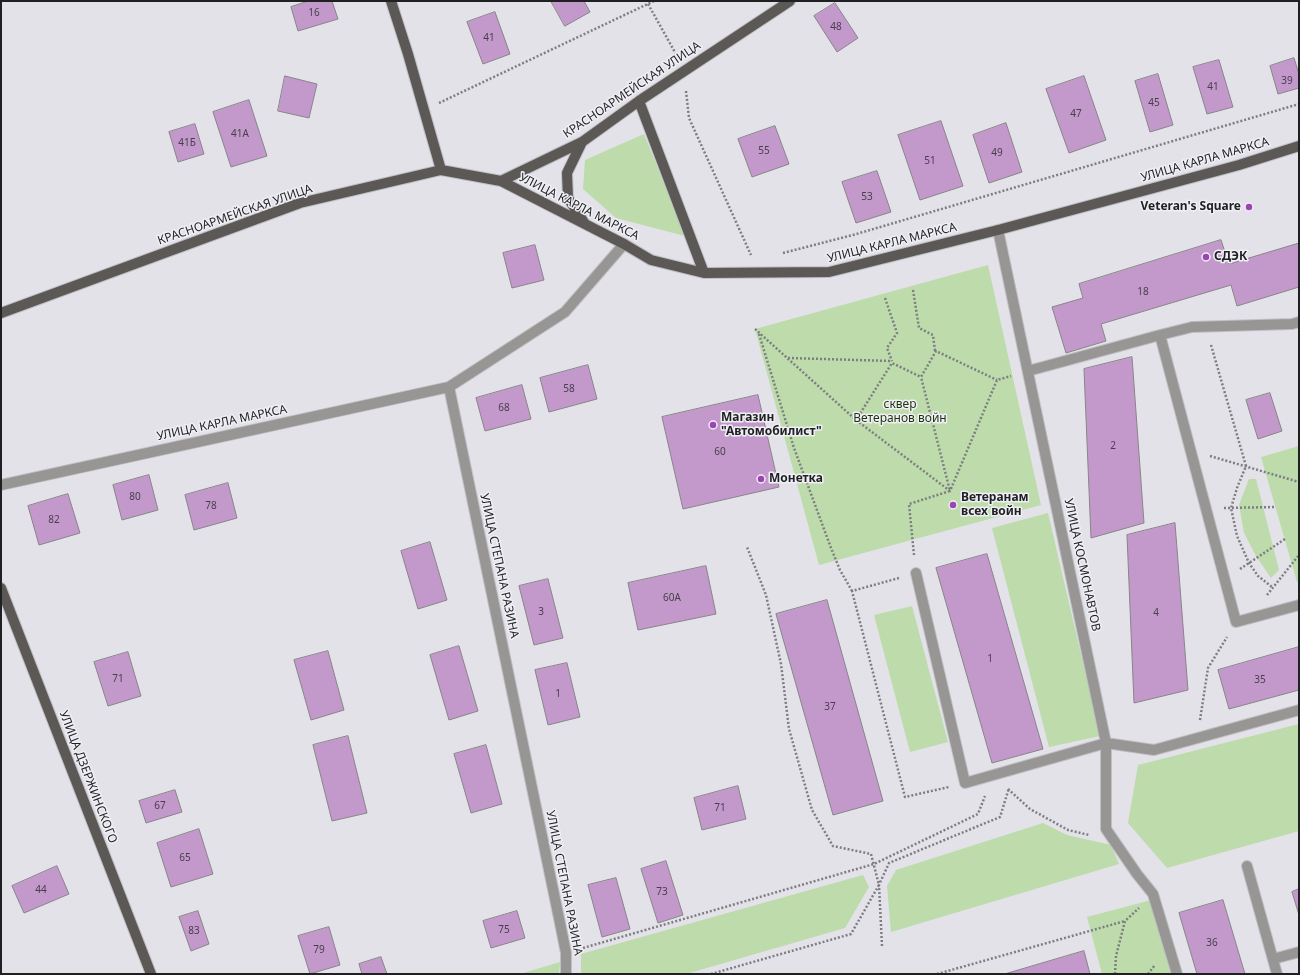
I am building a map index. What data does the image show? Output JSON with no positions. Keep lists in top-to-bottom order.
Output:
{
  "streets": {
    "main road": ["КРАСНОАРМЕЙСКАЯ УЛИЦА", "УЛИЦА КАРЛА МАРКСА", "УЛИЦА ДЗЕРЖИНСКОГО"],
    "street": ["УЛИЦА КОСМОНАВТОВ", "УЛИЦА СТЕПАНА РАЗИНА"]
  },
  "crossings": [
    ["КРАСНОАРМЕЙСКАЯ УЛИЦА", "УЛИЦА КАРЛА МАРКСА"],
    ["УЛИЦА КАРЛА МАРКСА", "УЛИЦА КОСМОНАВТОВ"],
    ["УЛИЦА КАРЛА МАРКСА", "УЛИЦА СТЕПАНА РАЗИНА"]
  ],
  "parks": ["сквер Ветеранов войн"],
  "places": [
    "Veteran's Square",
    "СДЭК",
    "Магазин \"Автомобилист\"",
    "Монетка",
    "Ветеранам всех войн"
  ],
  "house_numbers": [
    "16",
    "48",
    "41",
    "39",
    "41",
    "45",
    "47",
    "41А",
    "41Б",
    "55",
    "49",
    "51",
    "53",
    "18",
    "58",
    "68",
    "2",
    "60",
    "80",
    "78",
    "82",
    "60А",
    "3",
    "4",
    "1",
    "71",
    "35",
    "1",
    "37",
    "67",
    "71",
    "65",
    "44",
    "73",
    "75",
    "83",
    "36",
    "79"
  ]
}
